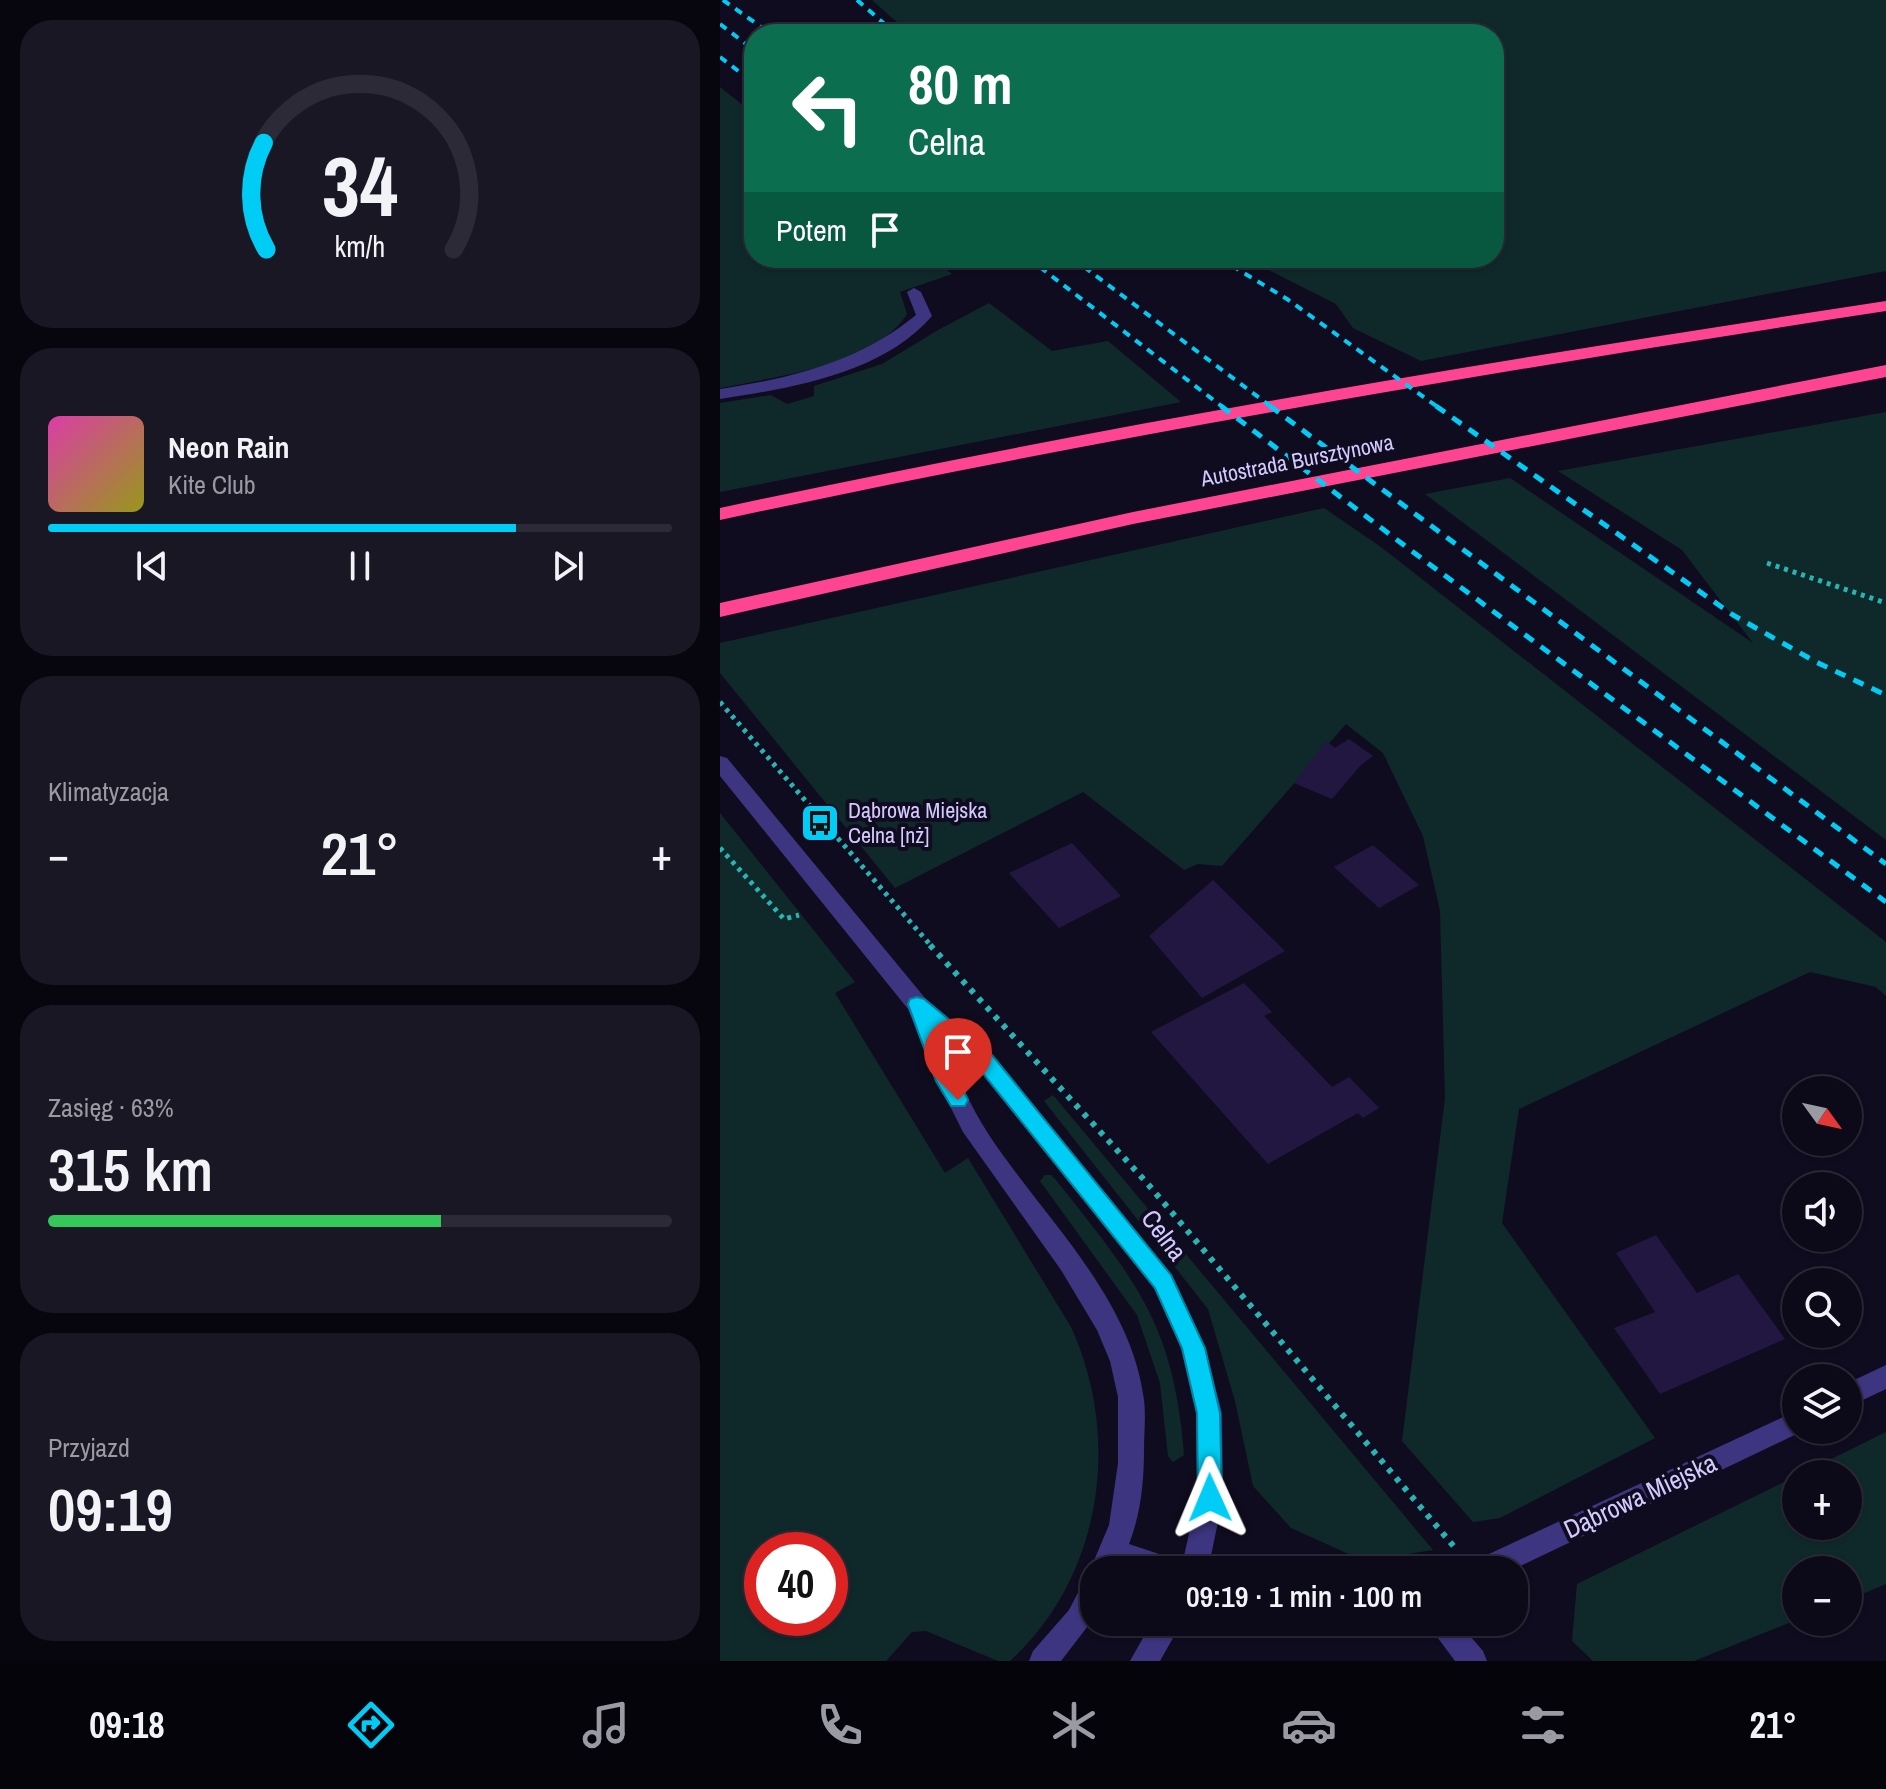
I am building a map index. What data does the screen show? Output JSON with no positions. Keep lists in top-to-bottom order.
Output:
{
  "streets": {
    "highway": ["Autostrada Bursztynowa"],
    "street": ["Celna", "Dąbrowa Miejska"]
  },
  "places": {
    "bus stop": ["Dąbrowa Miejska Celna [nż]"]
  },
  "north": "bottom right",
  "page": {
    "turn": ["80 m", "Celna"],
    "then": "Potem",
    "song": ["Neon Rain", "Kite Club"],
    "tile": [
      "Klimatyzacja",
      ["Zasięg · 63%", "315 km"],
      ["Przyjazd", "09:19"]
    ],
    "heat": ["−", "21°", "+"],
    "map_buttons": ["+", "−"],
    "limit": "40",
    "trip": "09:19 · 1 min · 100 m",
    "tabs": ["09:18", "21°"],
    "gauge": ["34", "km/h"]
  }
}
